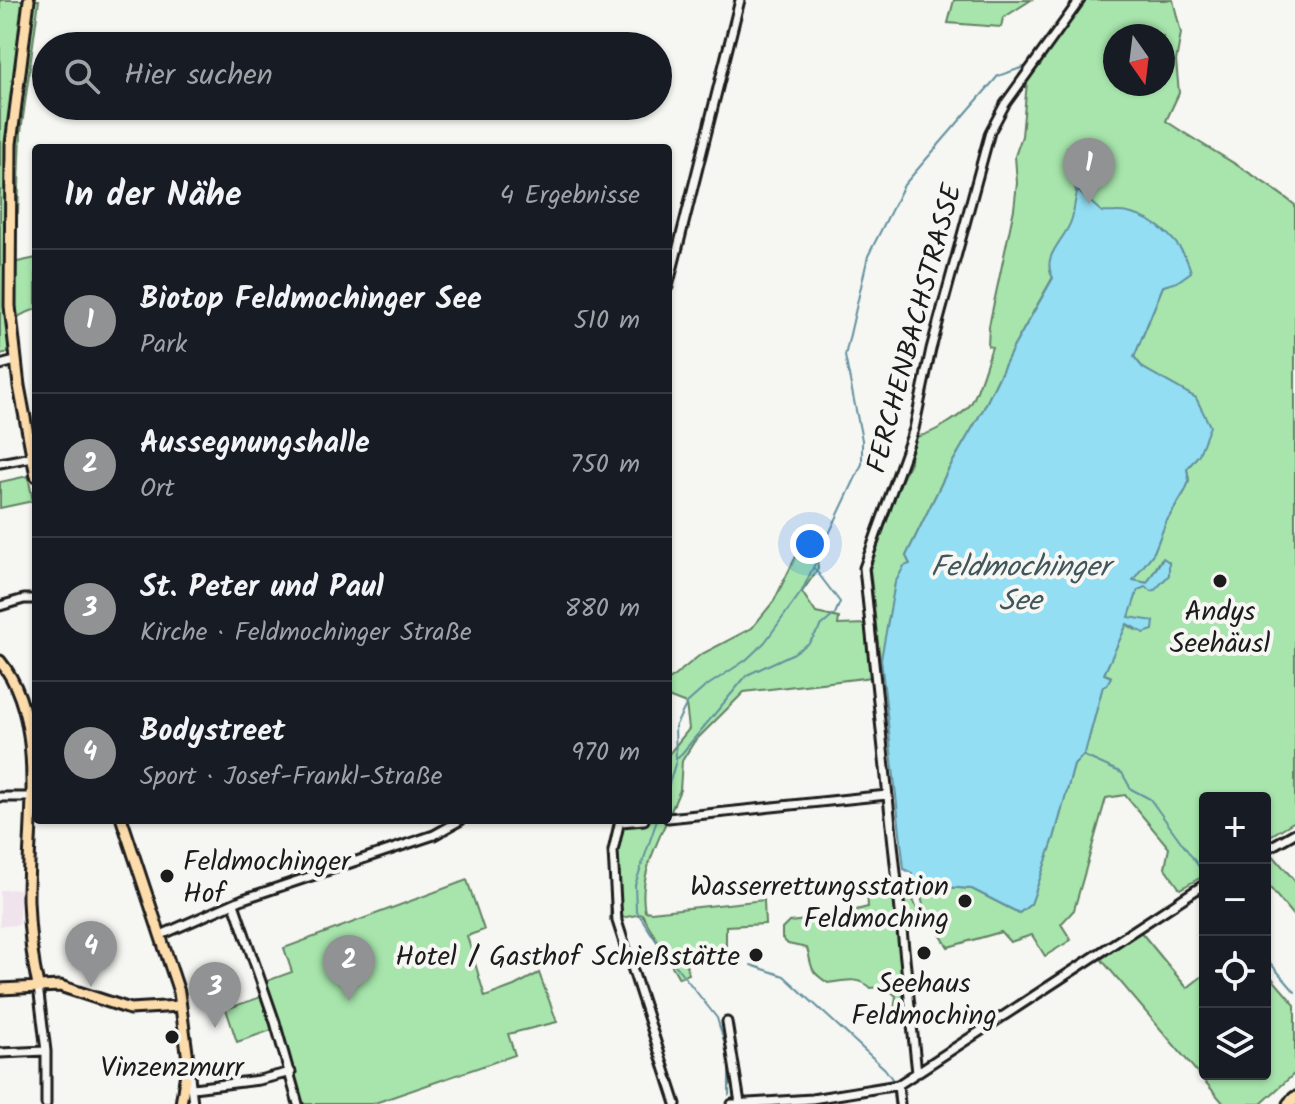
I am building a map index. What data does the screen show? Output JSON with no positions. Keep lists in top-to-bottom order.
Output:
{
  "streets": {
    "street": ["FERCHENBACHSTRASSE"]
  },
  "water": ["Feldmochinger See"],
  "places": [
    "Andys Seehäusl",
    "Feldmochinger Hof",
    "Wasserrettungsstation Feldmoching",
    "Seehaus Feldmoching",
    "Hotel / Gasthof Schießstätte",
    "Vinzenzmurr"
  ],
  "north": "bottom",
  "page": {
    "search": "Hier suchen",
    "pins": [
      "1",
      "4",
      "2",
      "3"
    ],
    "heading": ["In der Nähe", "4 Ergebnisse"],
    "list": [
      {
        "mark": "1",
        "name": "Biotop Feldmochinger See",
        "note": "Park",
        "value": "510 m"
      },
      {
        "mark": "2",
        "name": "Aussegnungshalle",
        "note": "Ort",
        "value": "750 m"
      },
      {
        "mark": "3",
        "name": "St. Peter und Paul",
        "note": "Kirche · Feldmochinger Straße",
        "value": "880 m"
      },
      {
        "mark": "4",
        "name": "Bodystreet",
        "note": "Sport · Josef-Frankl-Straße",
        "value": "970 m"
      }
    ],
    "map_buttons": ["+", "−"]
  }
}
